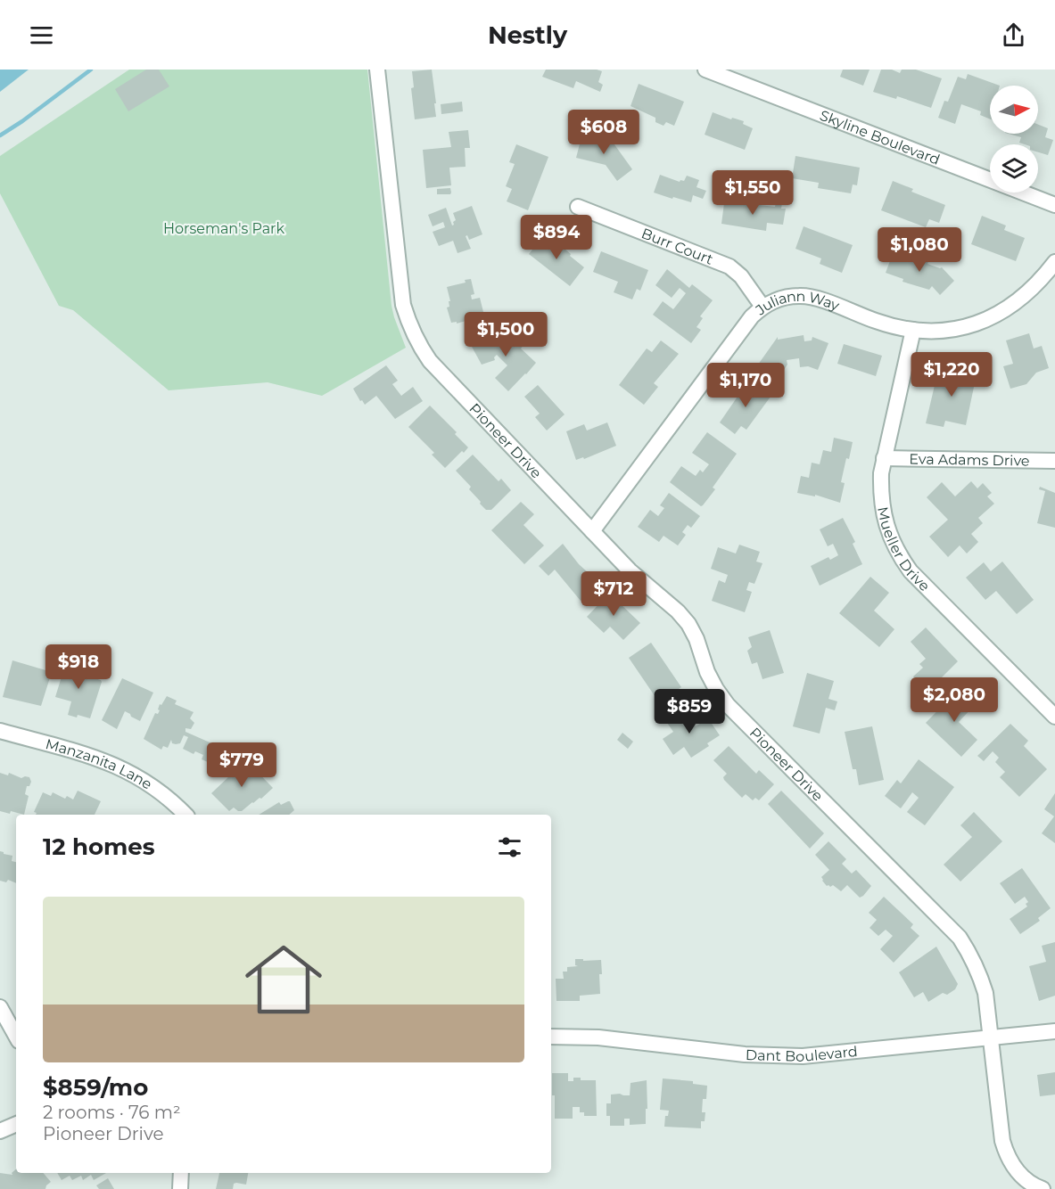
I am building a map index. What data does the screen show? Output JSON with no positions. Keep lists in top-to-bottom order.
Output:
{
  "streets": {
    "street": [
      "Skyline Boulevard",
      "Burr Court",
      "Juliann Way",
      "Pioneer Drive",
      "Eva Adams Drive",
      "Mueller Drive",
      "Manzanita Lane",
      "Dant Boulevard"
    ]
  },
  "crossings": [
    ["Burr Court", "Juliann Way"],
    ["Juliann Way", "Pioneer Drive"],
    ["Juliann Way", "Mueller Drive"],
    ["Pioneer Drive", "Dant Boulevard"],
    ["Eva Adams Drive", "Mueller Drive"]
  ],
  "parks": ["Horseman's Park"],
  "north": "right",
  "page": {
    "header": "Nestly",
    "price": [
      "$608",
      "$1,550",
      "$894",
      "$1,080",
      "$1,500",
      "$1,220",
      "$1,170",
      "$712",
      "$918",
      "$2,080",
      "$859",
      "$779"
    ],
    "heading": "12 homes",
    "list": [
      {
        "name": "$859/mo",
        "note": "2 rooms · 76 m² · Pioneer Drive"
      }
    ]
  }
}
